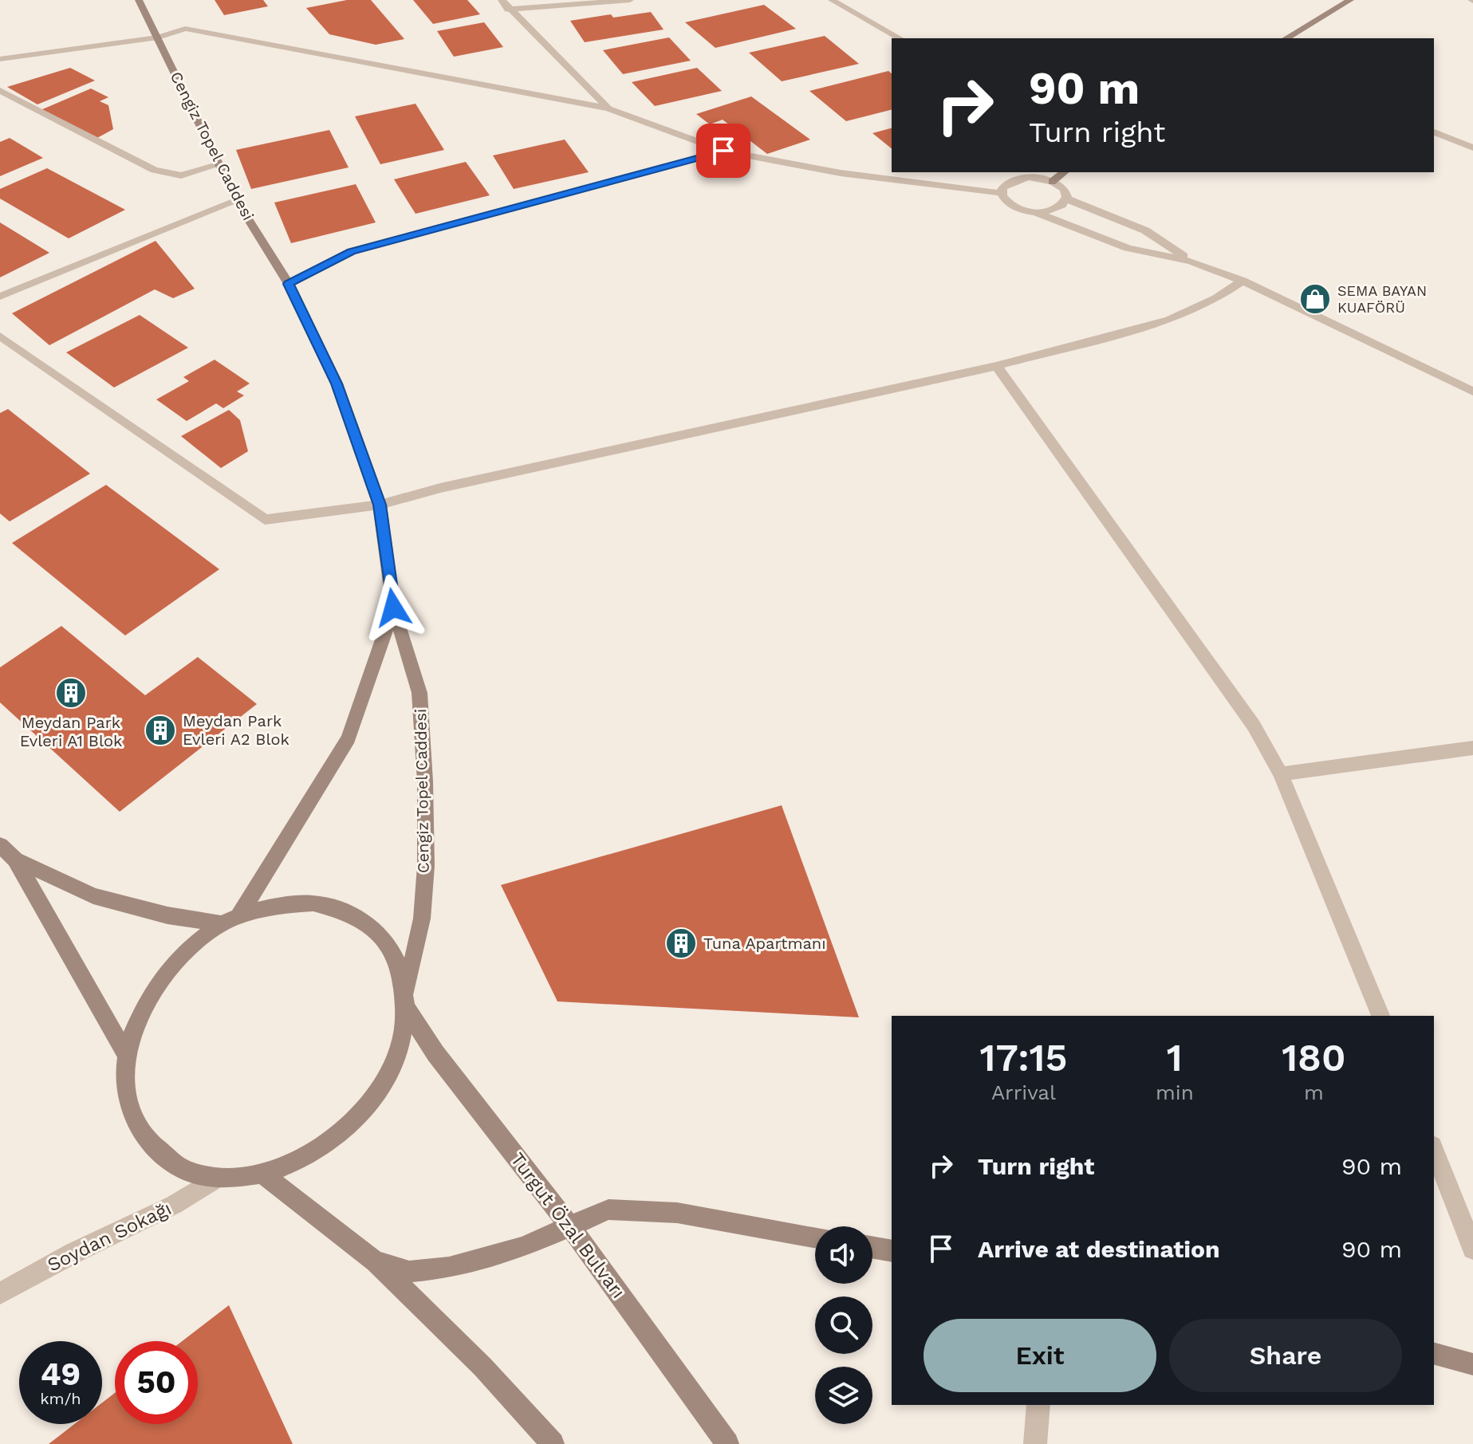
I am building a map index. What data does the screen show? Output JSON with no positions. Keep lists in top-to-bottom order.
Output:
{
  "streets": {
    "main road": ["Cengiz Topel Caddesi", "Turgut Özal Bulvarı"],
    "street": ["Soydan Sokağı"]
  },
  "crossings": [
    ["Cengiz Topel Caddesi", "Turgut Özal Bulvarı"],
    ["Cengiz Topel Caddesi", "Soydan Sokağı"]
  ],
  "places": {
    "shop": ["SEMA BAYAN KUAFÖRÜ"],
    "building": ["Meydan Park Evleri A1 Blok", "Meydan Park Evleri A2 Blok", "Tuna Apartmanı"]
  },
  "page": {
    "turn": ["90 m", "Turn right"],
    "eta": [
      "17:15",
      "Arrival",
      "1",
      "min",
      "180",
      "m"
    ],
    "list": [
      {
        "name": "Turn right",
        "value": "90 m"
      },
      {
        "name": "Arrive at destination",
        "value": "90 m"
      }
    ],
    "buttons": ["Exit", "Share"],
    "speed": "49 km/h",
    "limit": "50"
  }
}
